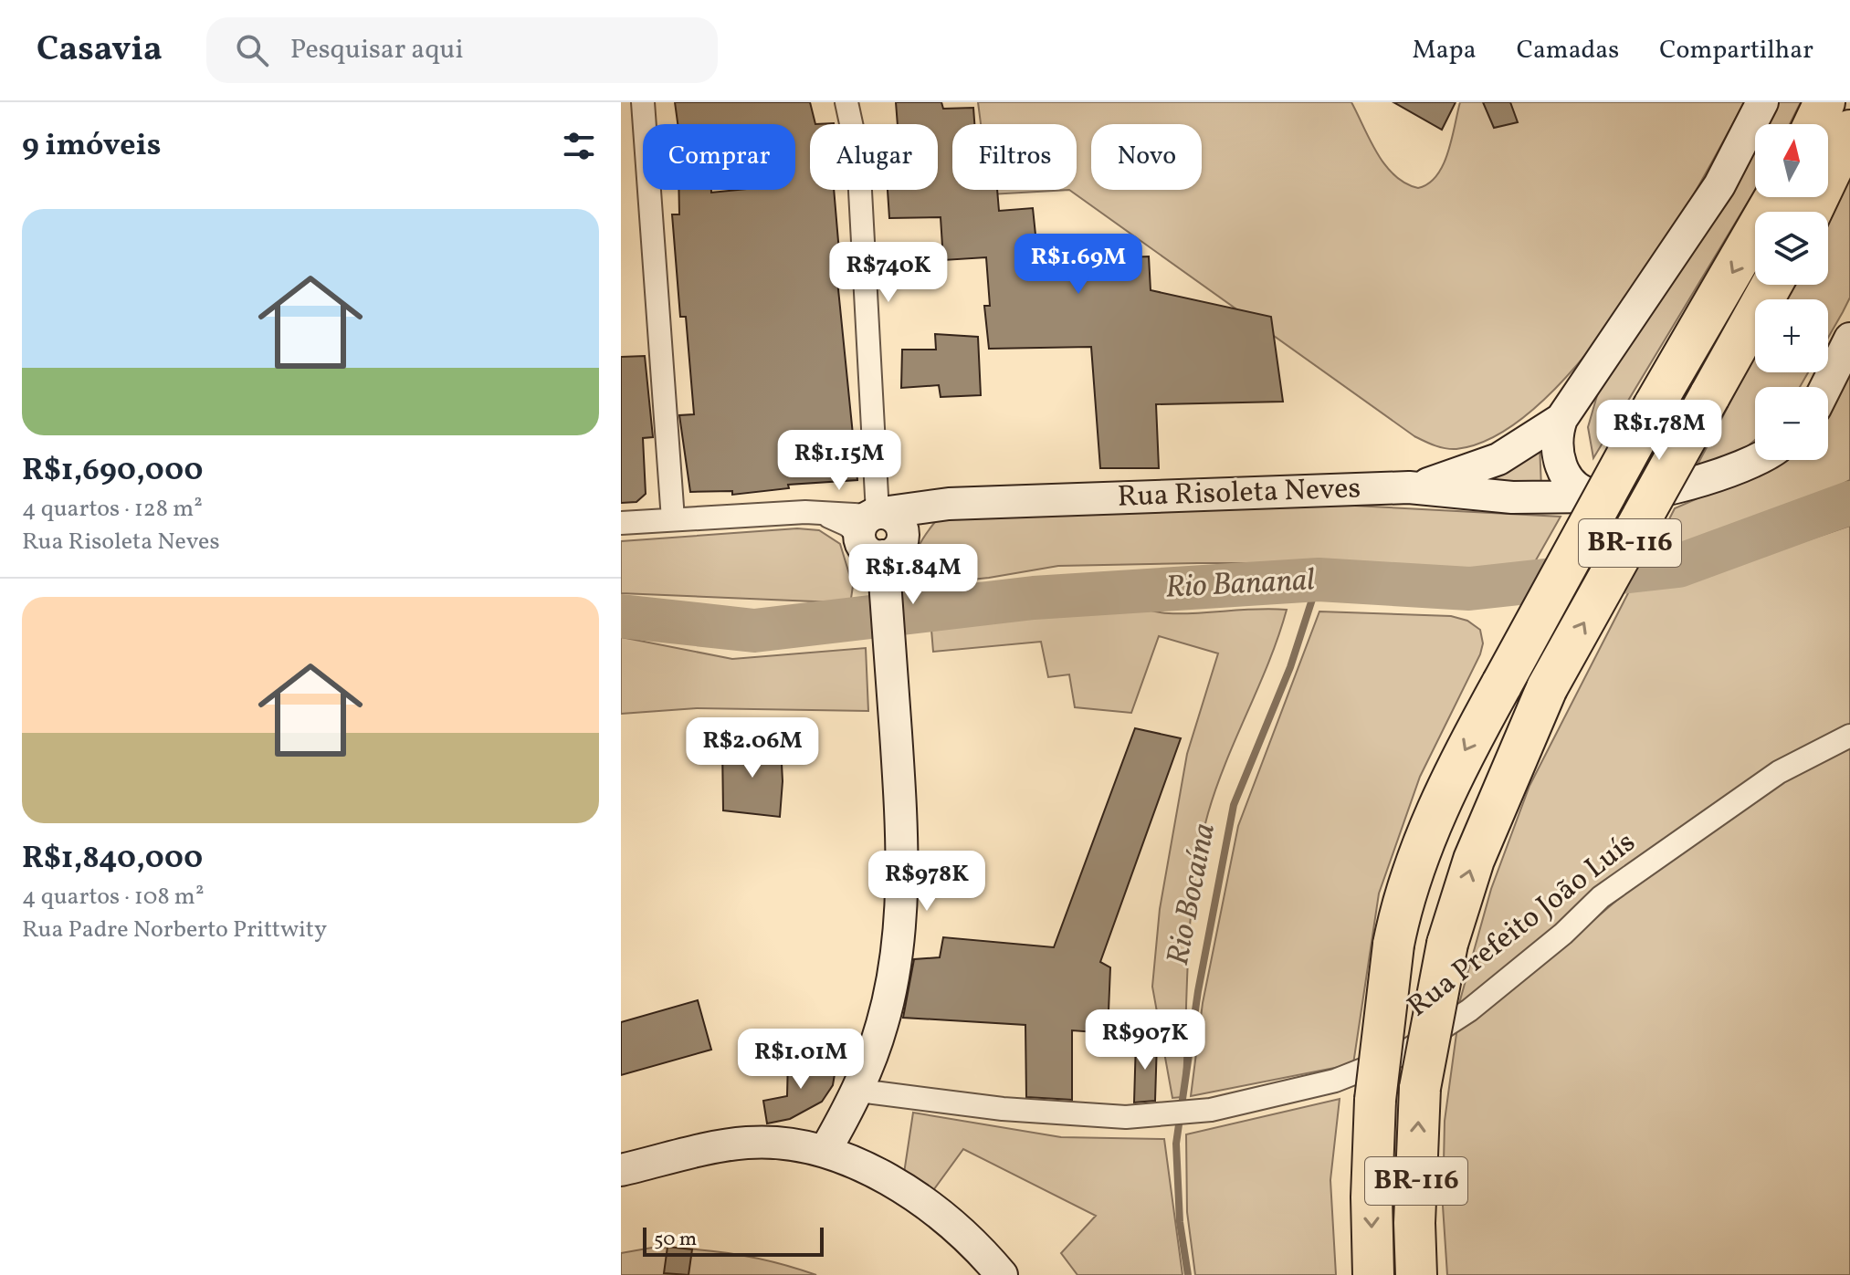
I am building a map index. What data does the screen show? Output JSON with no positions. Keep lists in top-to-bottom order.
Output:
{
  "streets": {
    "highway": ["BR-116"],
    "main road": ["Rua Risoleta Neves"],
    "street": ["Rua Prefeito João Luís"]
  },
  "water": ["Rio Bananal", "Rio Bocaína"],
  "scale_bar": "50 m",
  "north": "top",
  "page": {
    "header": "Casavia",
    "search": "Pesquisar aqui",
    "nav": ["Mapa", "Camadas", "Compartilhar"],
    "heading": "9 imóveis",
    "map_buttons": ["+", "−"],
    "chip": [
      "Comprar",
      "Alugar",
      "Filtros",
      "Novo"
    ],
    "list": [
      {
        "name": "R$1,690,000",
        "note": "4 quartos · 128 m² · Rua Risoleta Neves"
      },
      {
        "name": "R$1,840,000",
        "note": "4 quartos · 108 m² · Rua Padre Norberto Prittwity"
      }
    ],
    "price": [
      "R$1.69M",
      "R$740K",
      "R$1.78M",
      "R$1.15M",
      "R$1.84M",
      "R$2.06M",
      "R$978K",
      "R$907K",
      "R$1.01M"
    ],
    "scale": "50 m"
  }
}
